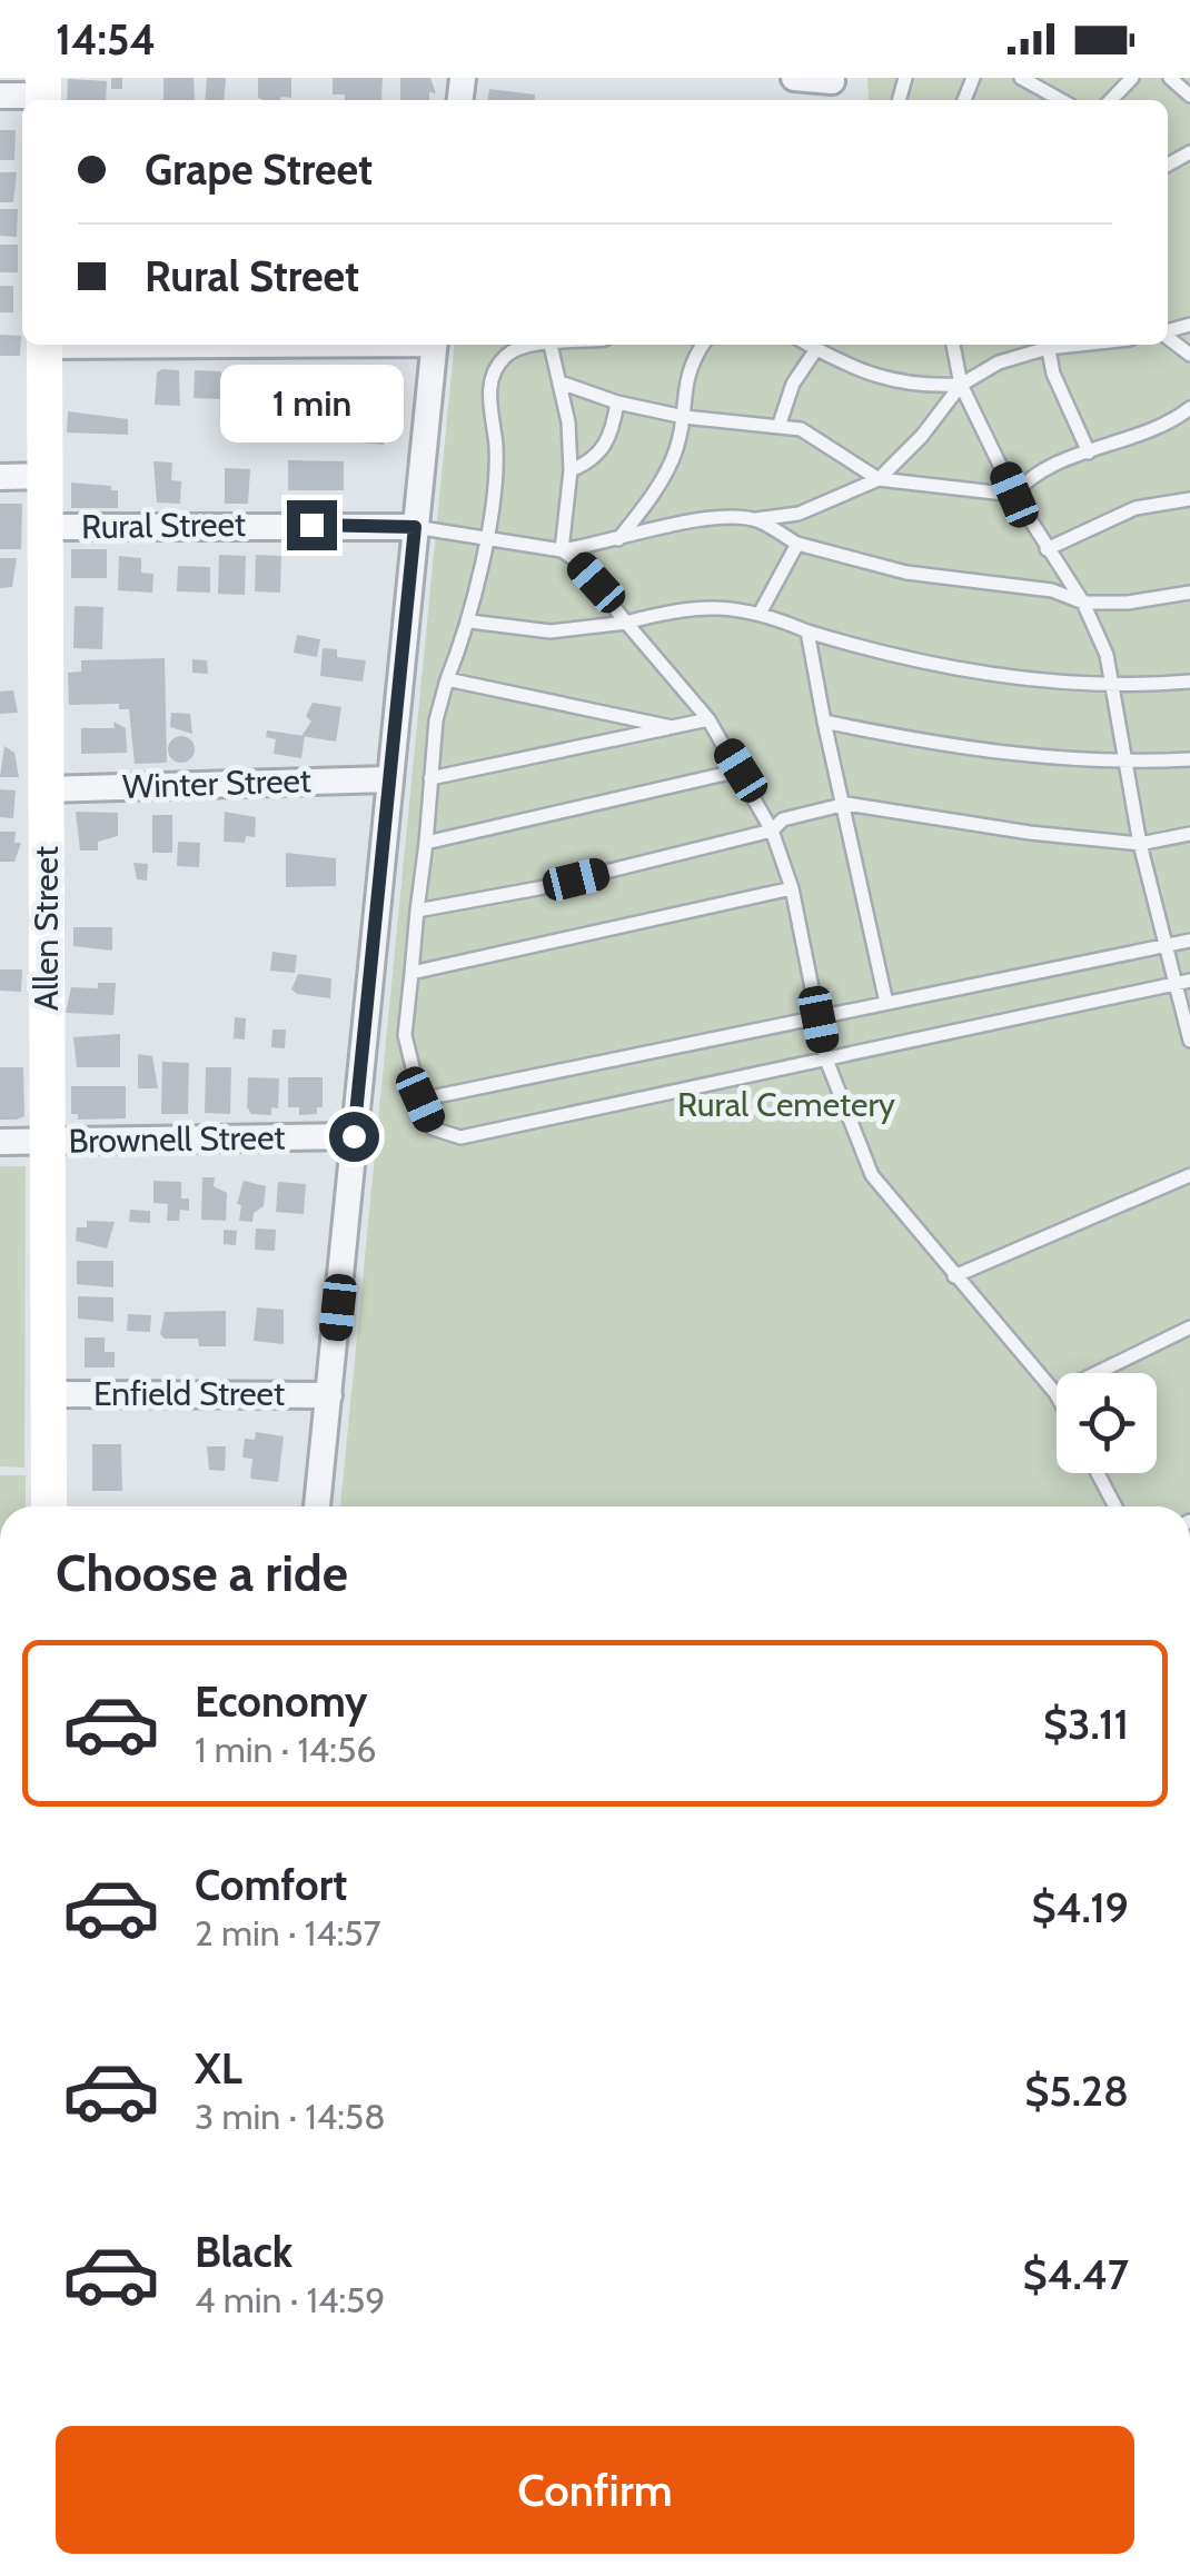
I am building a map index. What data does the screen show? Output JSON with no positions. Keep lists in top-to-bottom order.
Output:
{
  "streets": {
    "street": [
      "Rural Street",
      "Winter Street",
      "Allen Street",
      "Brownell Street",
      "Enfield Street"
    ]
  },
  "crossings": [
    ["Rural Street", "Allen Street"],
    ["Winter Street", "Allen Street"],
    ["Allen Street", "Brownell Street"],
    ["Allen Street", "Enfield Street"]
  ],
  "parks": ["Rural Cemetery"],
  "page": {
    "status": "14:54",
    "banner": ["Grape Street", "Rural Street"],
    "bubble": "1 min",
    "heading": "Choose a ride",
    "list": [
      {
        "name": "Economy",
        "note": "1 min · 14:56",
        "value": "$3.11"
      },
      {
        "name": "Comfort",
        "note": "2 min · 14:57",
        "value": "$4.19"
      },
      {
        "name": "XL",
        "note": "3 min · 14:58",
        "value": "$5.28"
      },
      {
        "name": "Black",
        "note": "4 min · 14:59",
        "value": "$4.47"
      }
    ],
    "buttons": "Confirm"
  }
}
